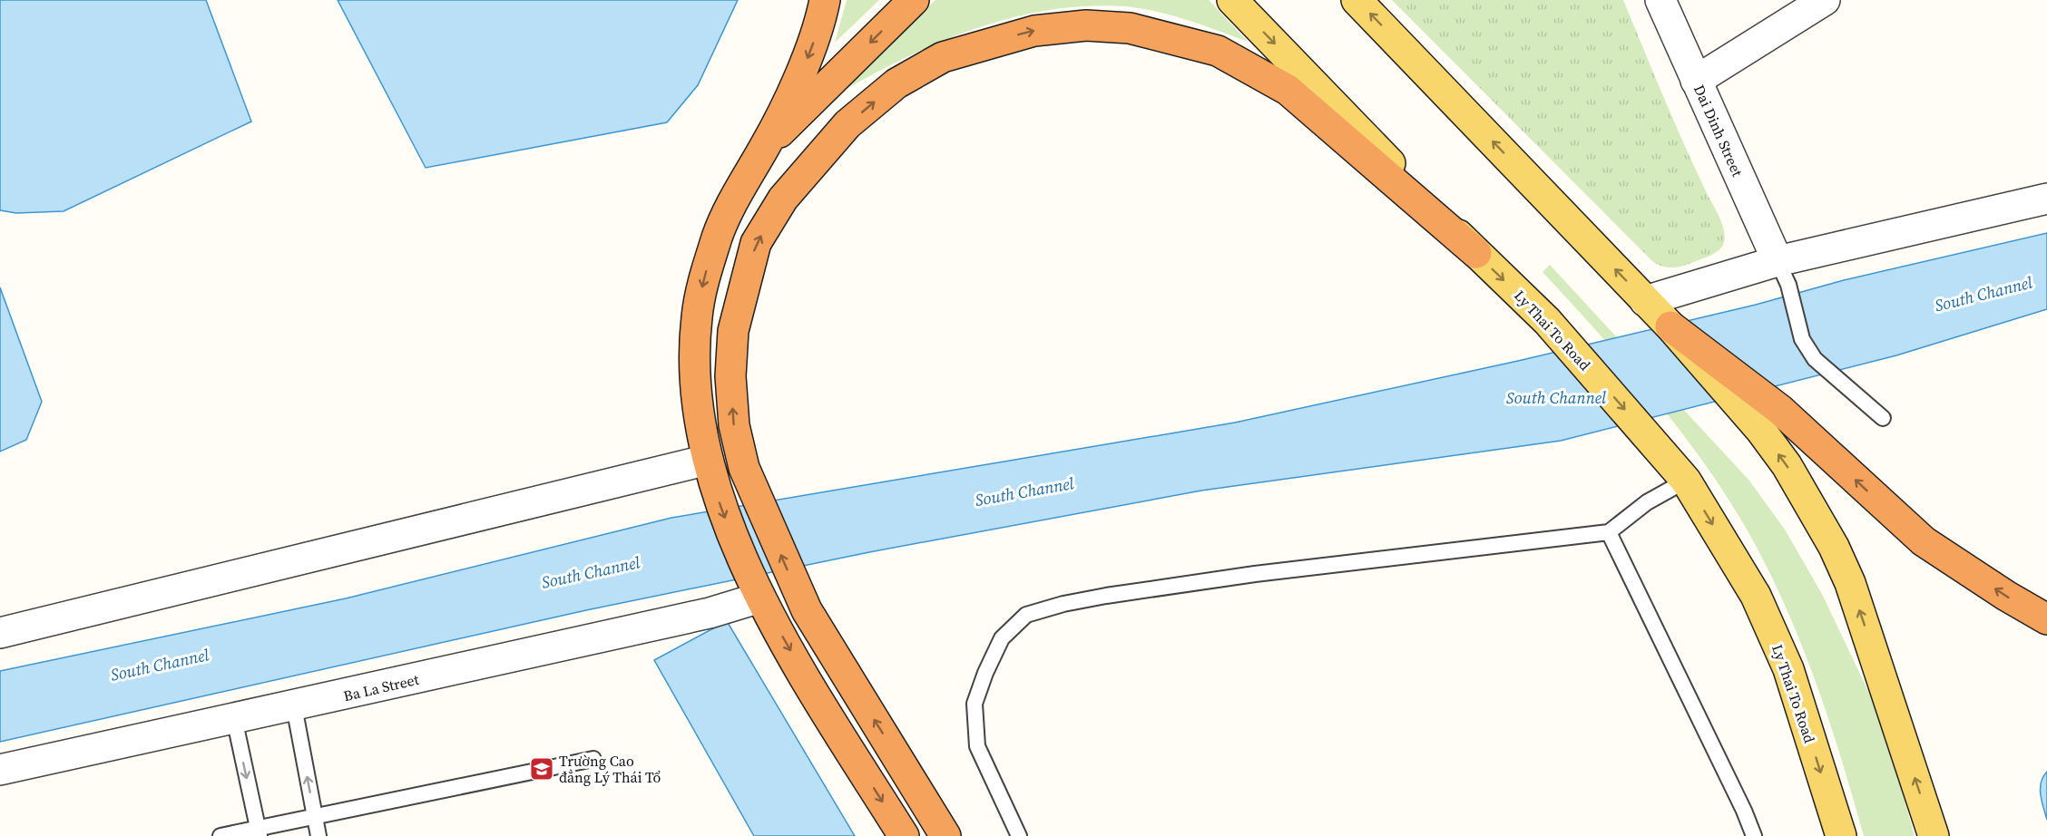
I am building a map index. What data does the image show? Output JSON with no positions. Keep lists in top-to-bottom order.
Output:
{
  "streets": {
    "main road": ["Ly Thai To Road"],
    "street": ["Dai Dinh Street", "Ba La Street"]
  },
  "water": ["South Channel"],
  "places": {
    "school or university": ["Trường Cao đẳng Lý Thái Tổ"]
  }
}
